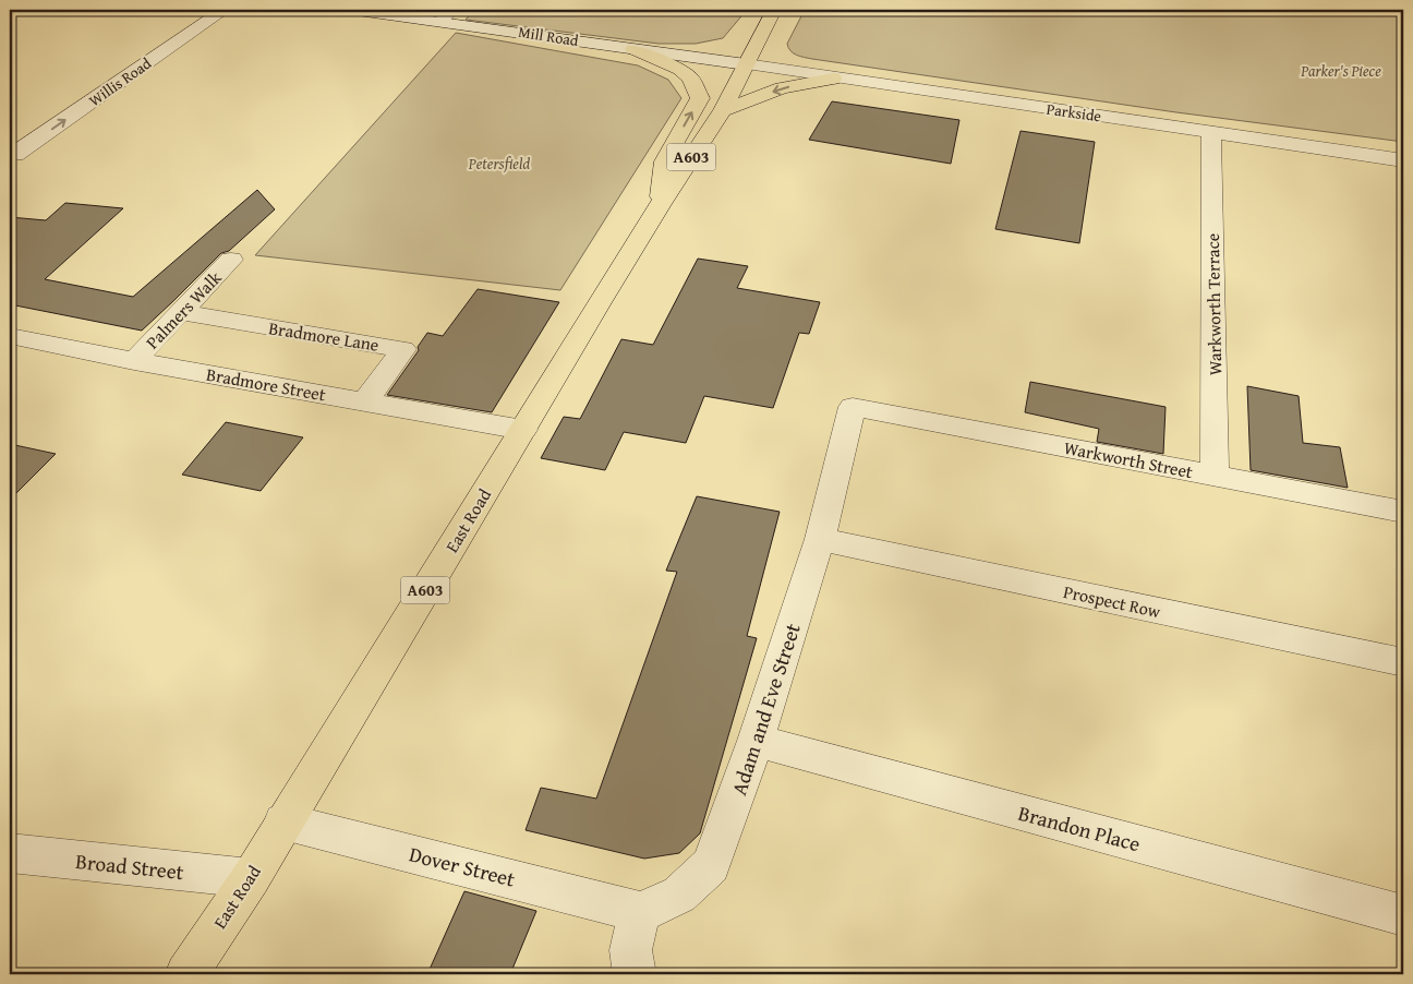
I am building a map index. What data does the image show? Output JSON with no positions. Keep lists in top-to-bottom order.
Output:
{
  "streets": {
    "main road": ["A603", "East Road"],
    "street": [
      "Mill Road",
      "Willis Road",
      "Parkside",
      "Warkworth Terrace",
      "Palmers Walk",
      "Bradmore Lane",
      "Bradmore Street",
      "Warkworth Street",
      "Prospect Row",
      "Adam and Eve Street",
      "Brandon Place",
      "Broad Street",
      "Dover Street"
    ]
  },
  "crossings": [
    ["Mill Road", "Parkside"],
    ["Mill Road", "East Road"],
    ["Parkside", "Warkworth Terrace"],
    ["Parkside", "East Road"],
    ["Warkworth Terrace", "Warkworth Street"],
    ["Palmers Walk", "Bradmore Lane"],
    ["Palmers Walk", "Bradmore Street"],
    ["Bradmore Lane", "Bradmore Street"],
    ["Bradmore Street", "East Road"],
    ["Warkworth Street", "Adam and Eve Street"],
    ["East Road", "Broad Street"],
    ["East Road", "Dover Street"],
    ["Prospect Row", "Adam and Eve Street"],
    ["Adam and Eve Street", "Brandon Place"],
    ["Adam and Eve Street", "Dover Street"]
  ],
  "one_way": ["Willis Road"],
  "parks": ["Parker's Piece", "Petersfield"]
}
